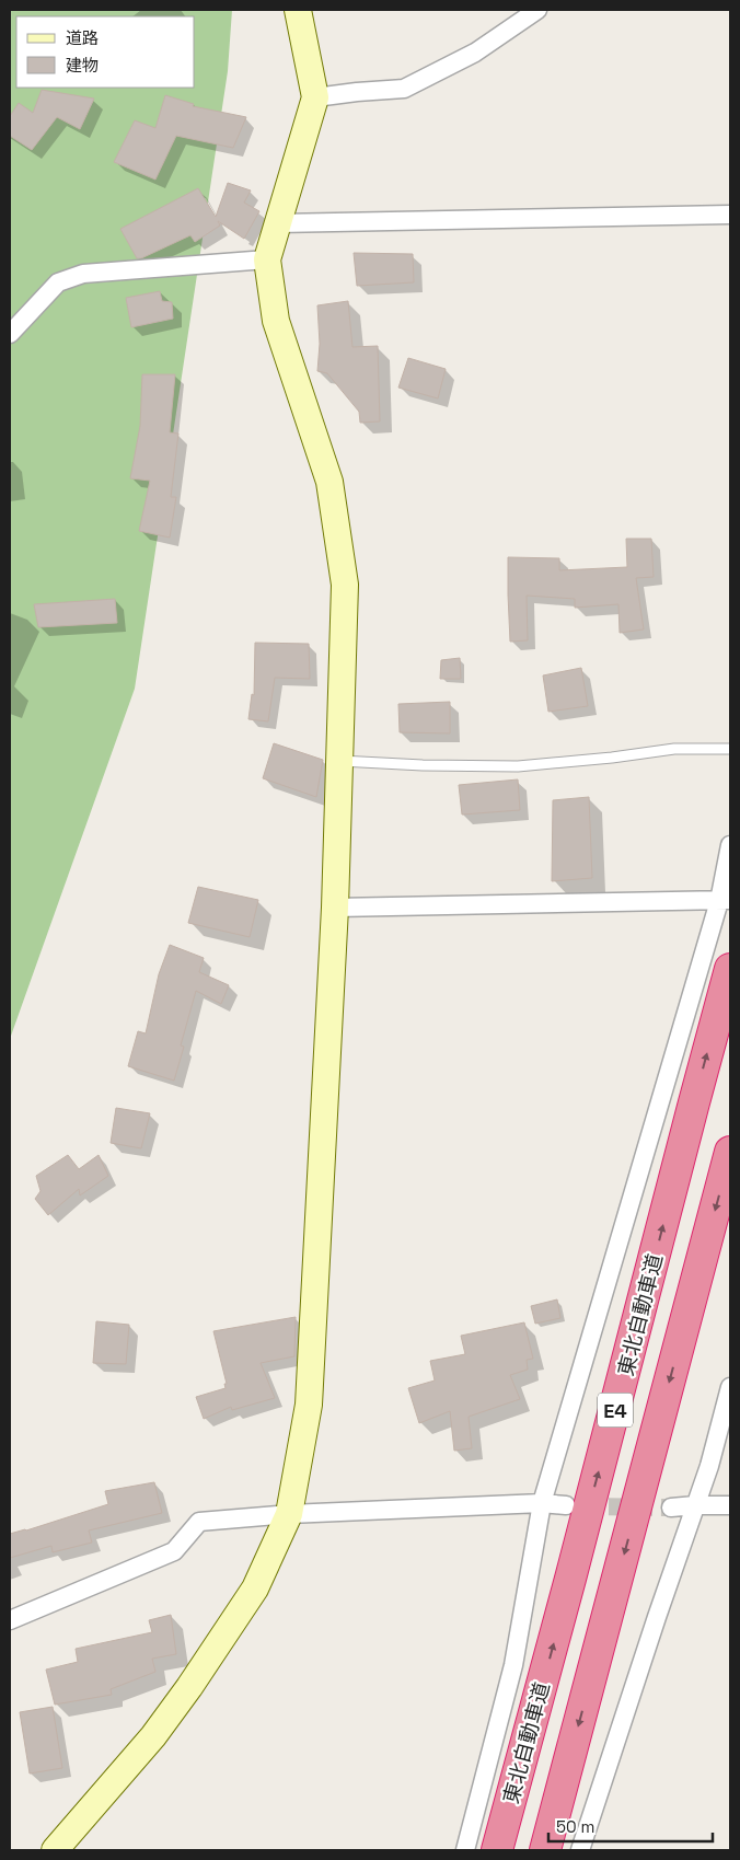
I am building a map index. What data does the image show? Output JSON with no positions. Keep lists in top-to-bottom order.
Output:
{
  "streets": {
    "highway": ["東北自動車道", "E4"]
  },
  "legend": ["道路", "建物"],
  "scale_bar": "50 m"
}
